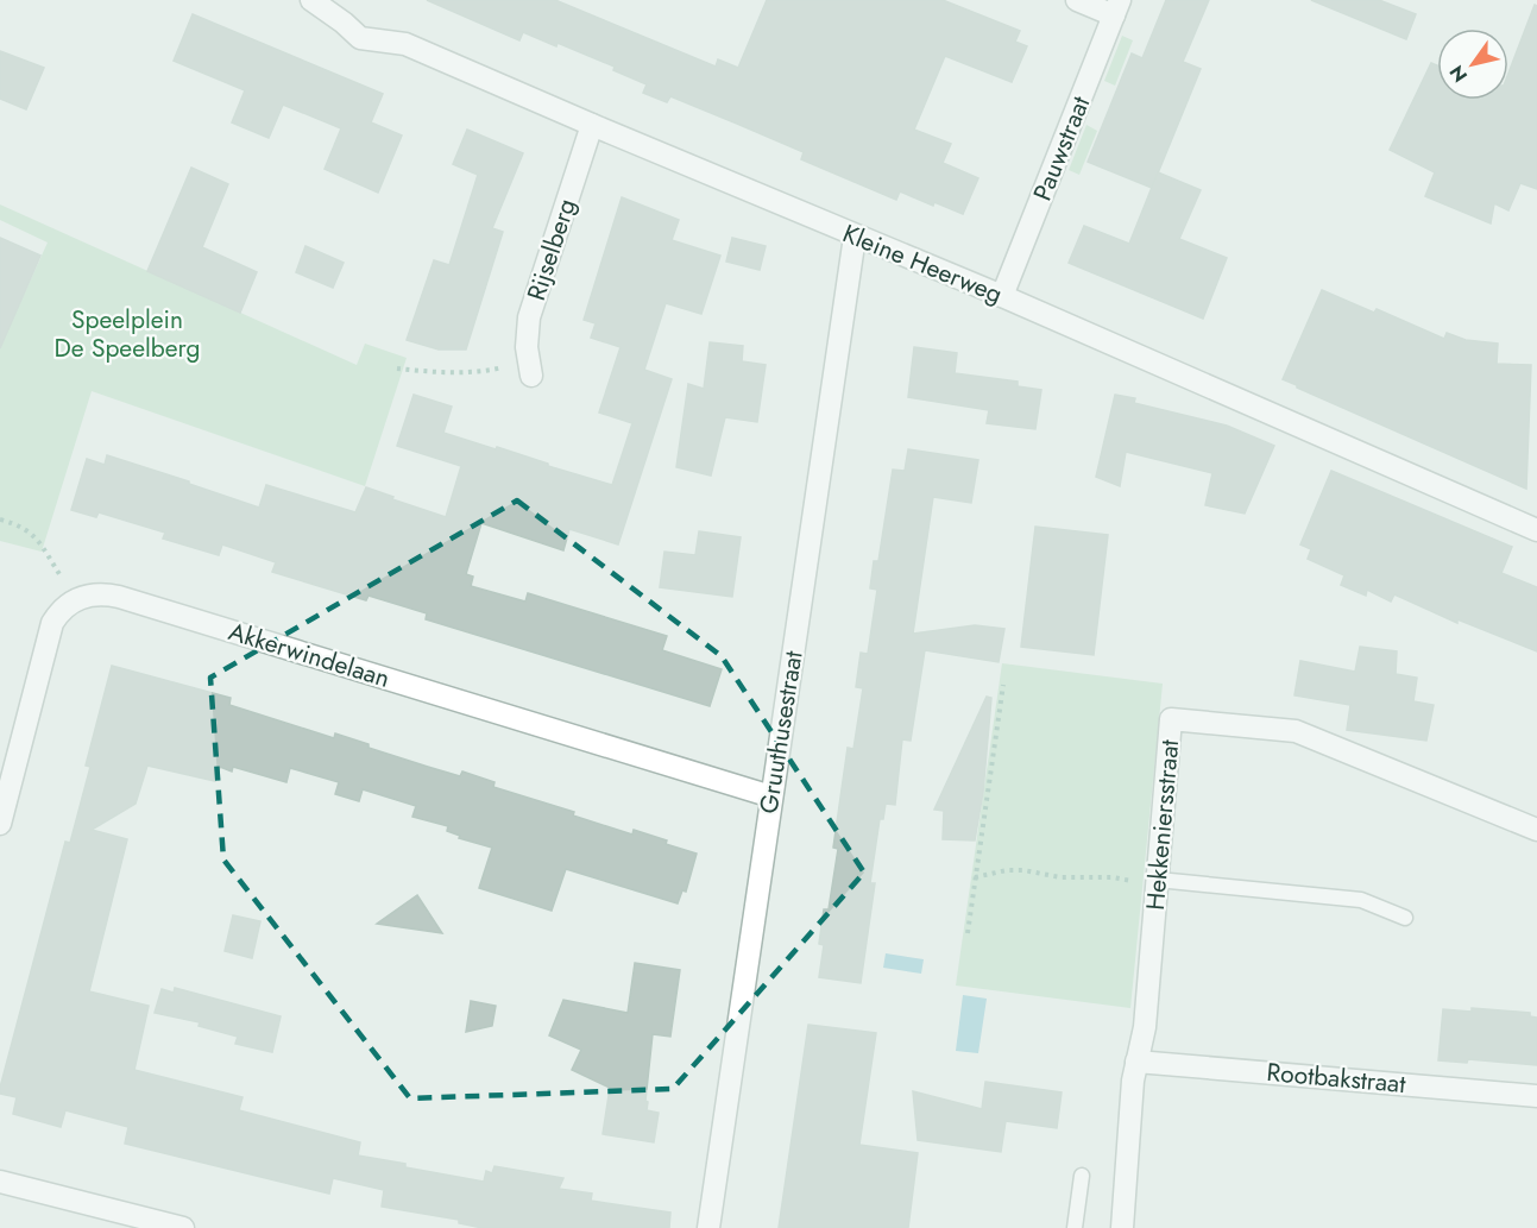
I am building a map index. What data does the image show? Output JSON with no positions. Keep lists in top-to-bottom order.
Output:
{
  "streets": {
    "street": [
      "Pauwstraat",
      "Rijselberg",
      "Kleine Heerweg",
      "Akkerwindelaan",
      "Gruuthusestraat",
      "Hekkeniersstraat",
      "Rootbakstraat"
    ]
  },
  "crossings": [
    ["Pauwstraat", "Kleine Heerweg"],
    ["Rijselberg", "Kleine Heerweg"],
    ["Kleine Heerweg", "Gruuthusestraat"],
    ["Akkerwindelaan", "Gruuthusestraat"],
    ["Hekkeniersstraat", "Rootbakstraat"]
  ],
  "parks": ["Speelplein De Speelberg"],
  "north": "bottom left"
}
